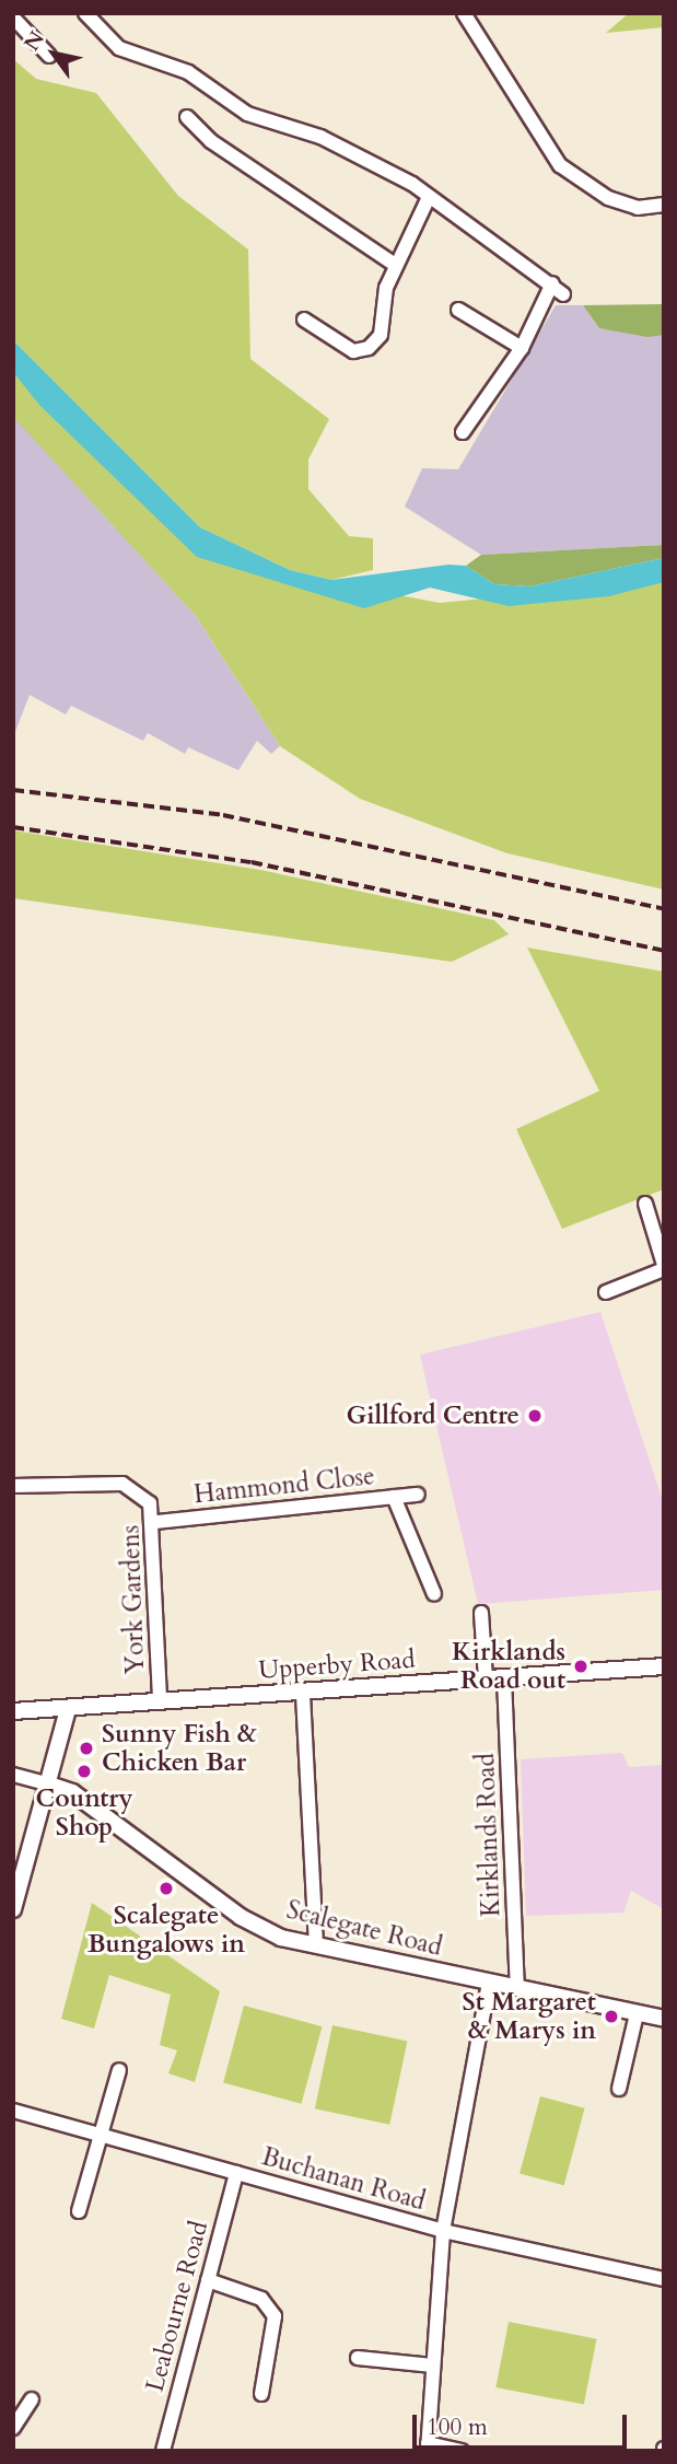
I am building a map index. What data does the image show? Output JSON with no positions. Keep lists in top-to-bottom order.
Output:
{
  "streets": {
    "street": [
      "Hammond Close",
      "York Gardens",
      "Upperby Road",
      "Kirklands Road",
      "Scalegate Road",
      "Buchanan Road",
      "Leabourne Road"
    ]
  },
  "crossings": [
    ["Hammond Close", "York Gardens"],
    ["York Gardens", "Upperby Road"],
    ["Upperby Road", "Kirklands Road"],
    ["Kirklands Road", "Scalegate Road"],
    ["Buchanan Road", "Leabourne Road"]
  ],
  "places": [
    "Gillford Centre",
    "Kirklands Road out",
    "Sunny Fish & Chicken Bar",
    "Country Shop",
    "Scalegate Bungalows in",
    "St Margaret & Marys in"
  ],
  "scale_bar": "100 m",
  "north": "top left"
}
